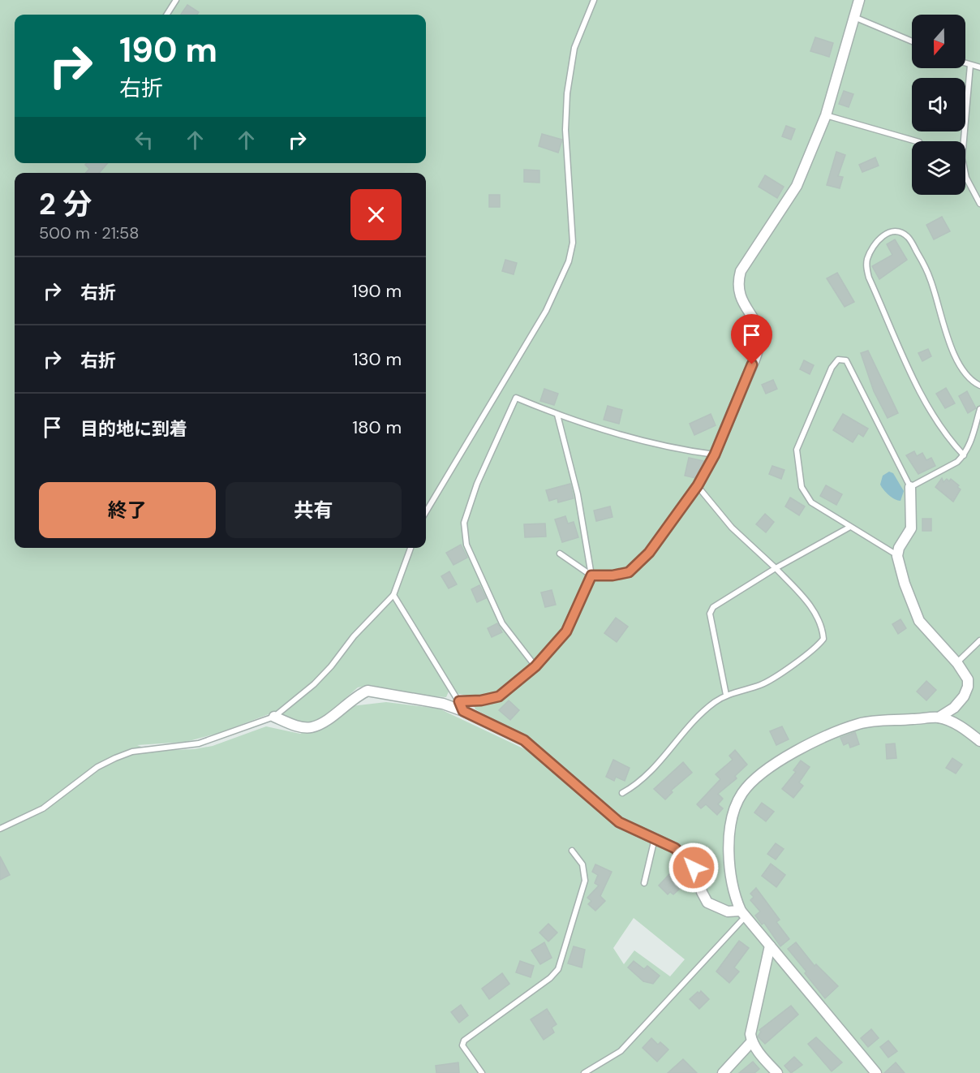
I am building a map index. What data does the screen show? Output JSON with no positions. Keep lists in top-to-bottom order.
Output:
{
  "north": "bottom",
  "page": {
    "turn": ["190 m", "右折"],
    "heading": ["2 分", "500 m · 21:58"],
    "list": [
      {
        "name": "右折",
        "value": "190 m"
      },
      {
        "name": "右折",
        "value": "130 m"
      },
      {
        "name": "目的地に到着",
        "value": "180 m"
      }
    ],
    "buttons": ["終了", "共有"]
  }
}
